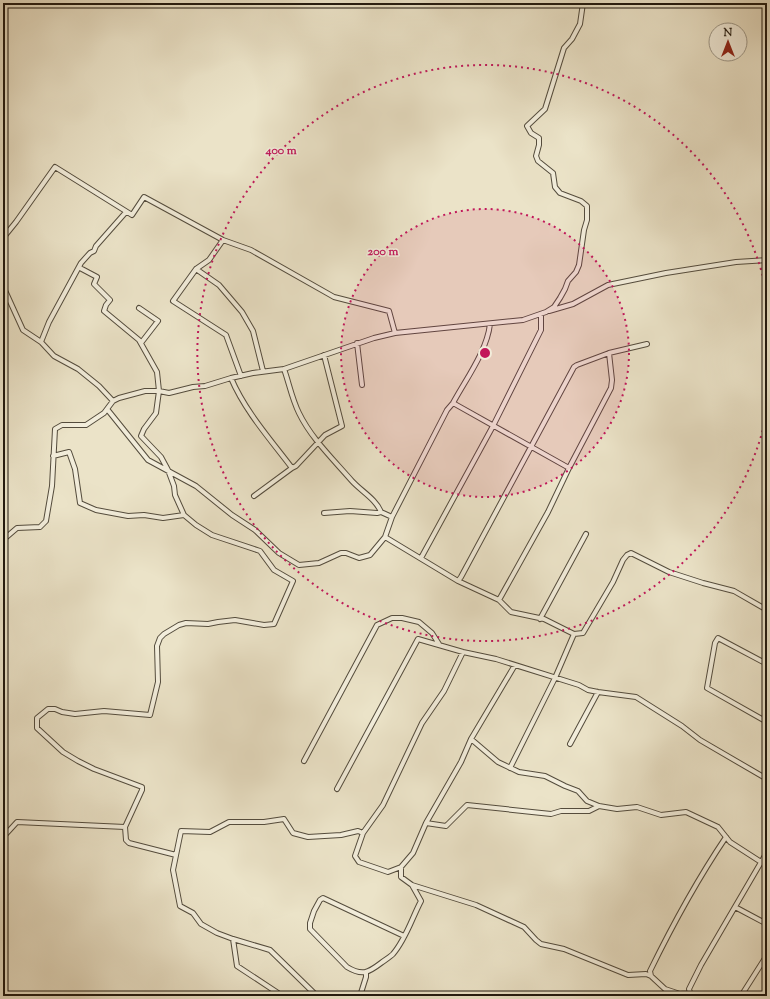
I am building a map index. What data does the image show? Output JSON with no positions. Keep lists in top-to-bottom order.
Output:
{
  "north": "top",
  "rings": ["400 m", "200 m"]
}
